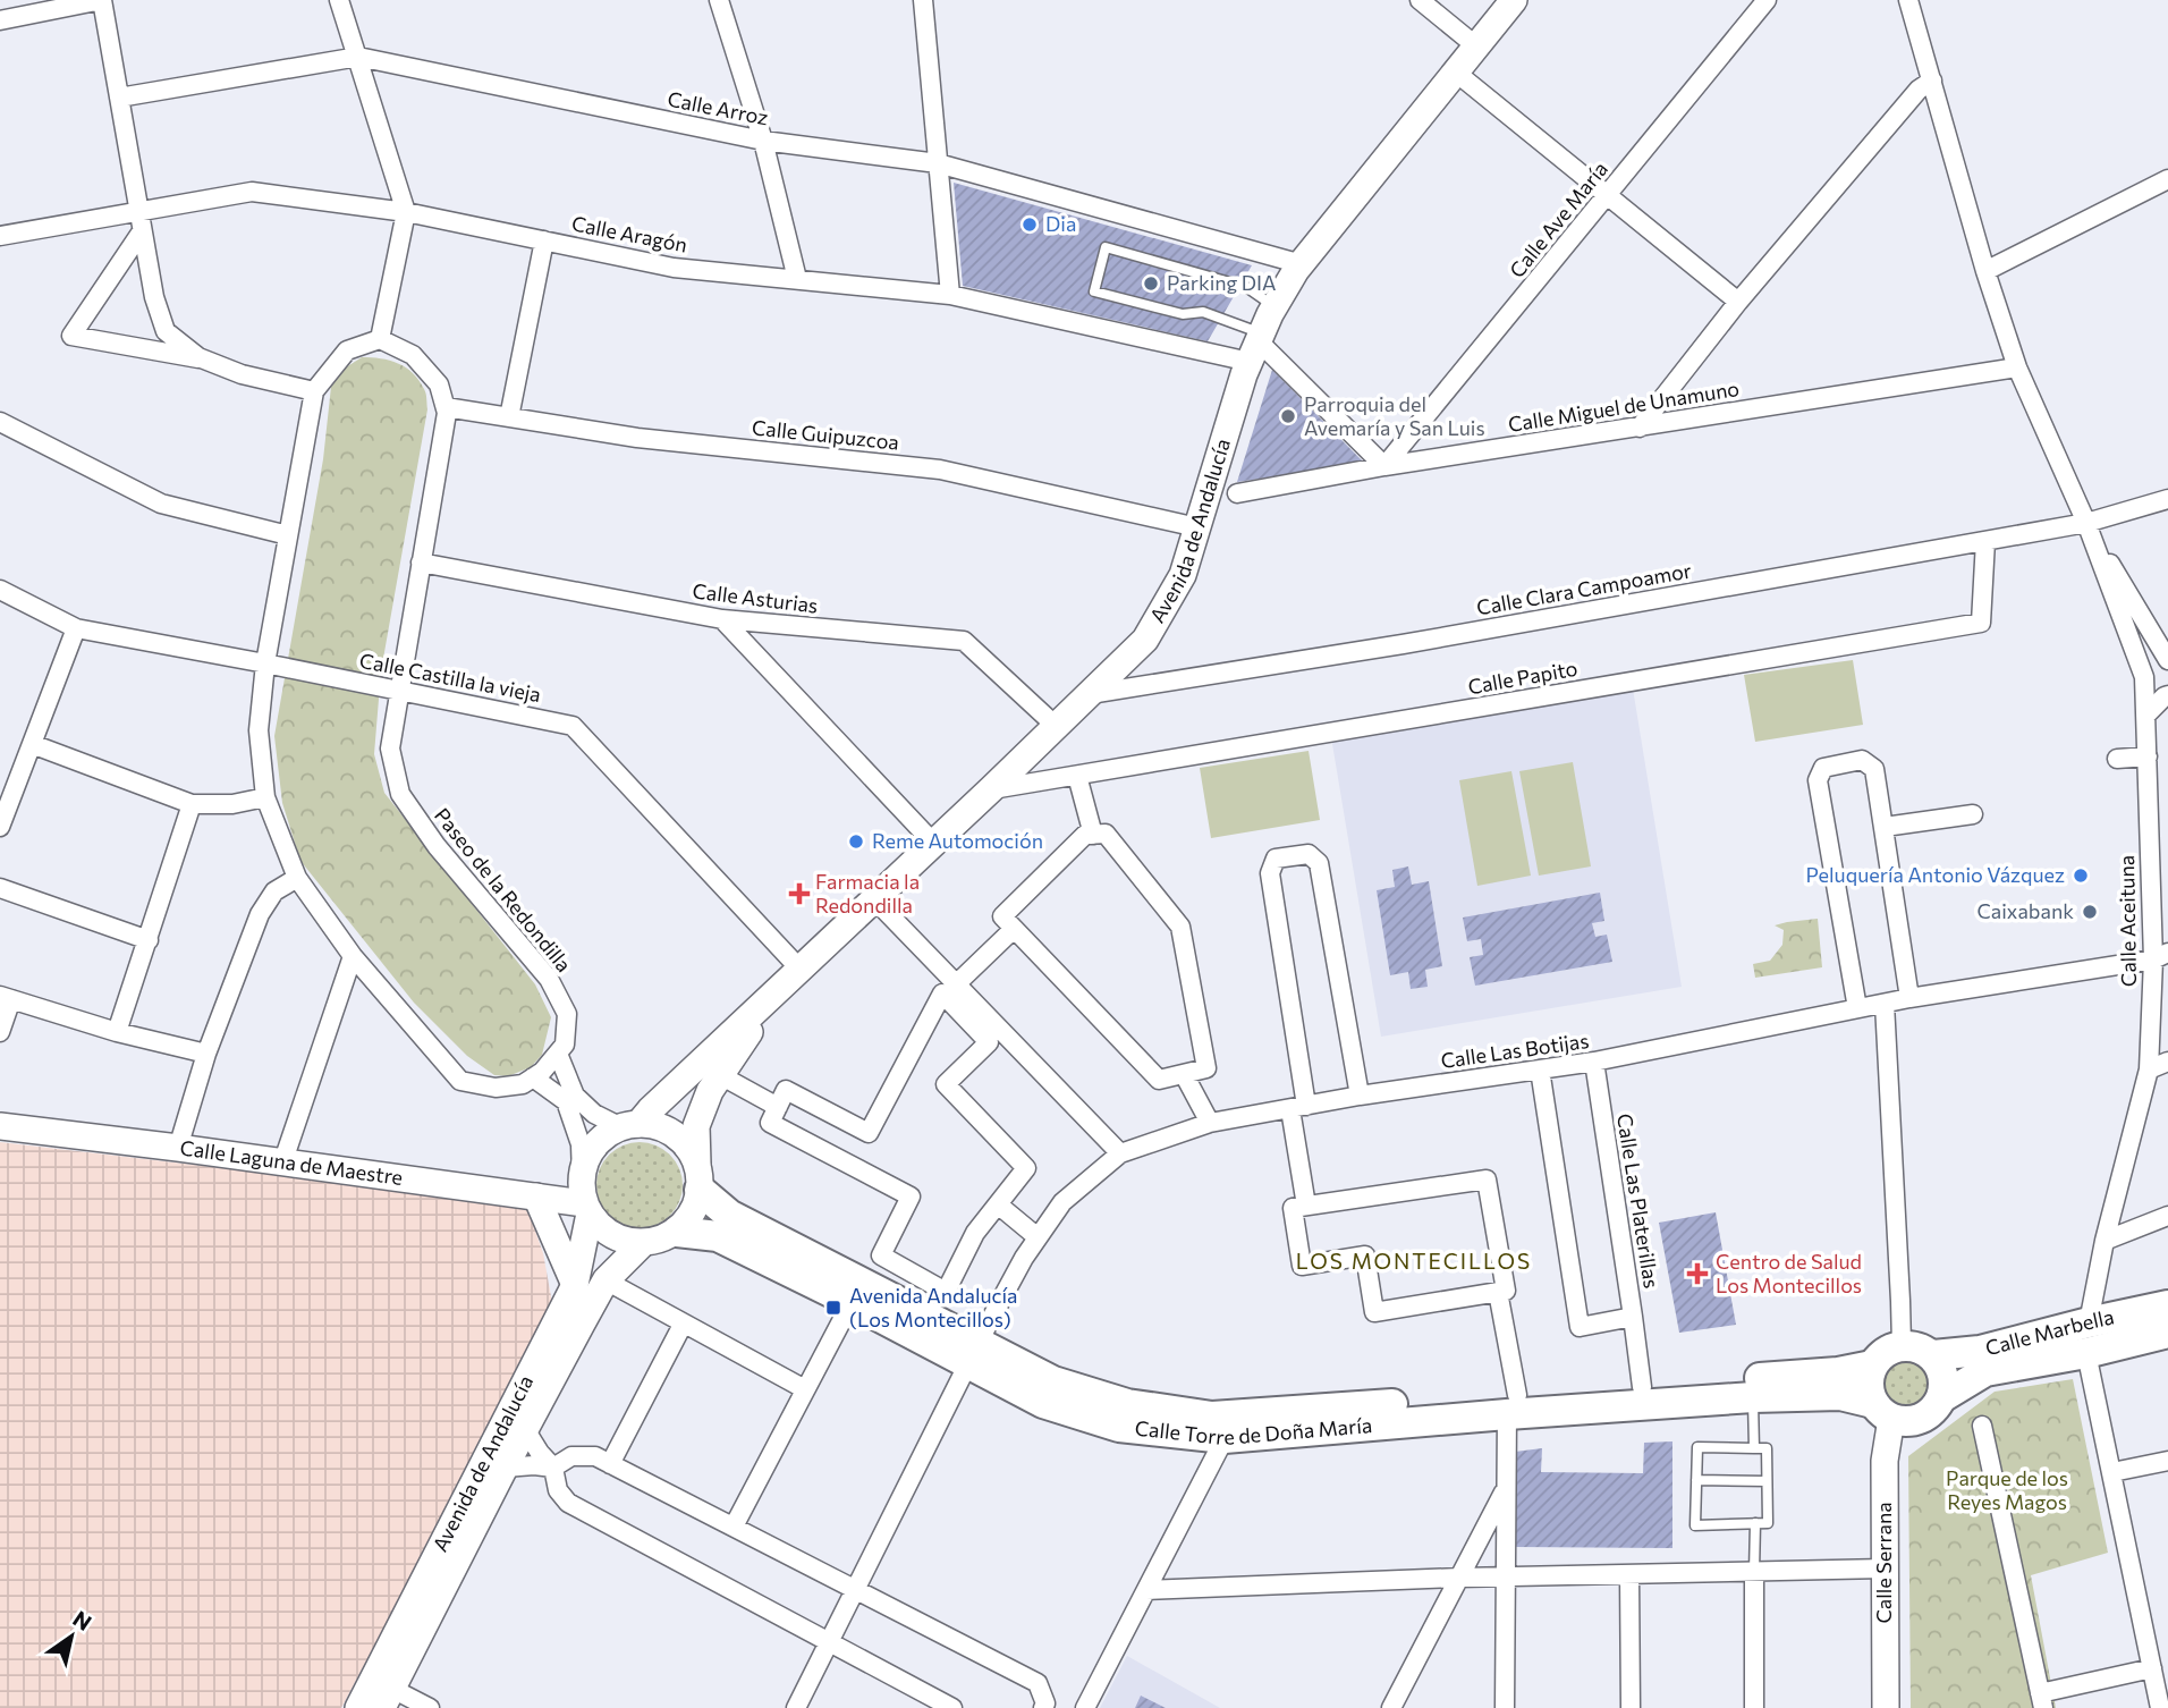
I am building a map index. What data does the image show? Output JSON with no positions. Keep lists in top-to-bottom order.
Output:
{
  "streets": {
    "main road": [
      "Avenida de Andalucía",
      "Calle Laguna de Maestre",
      "Calle Marbella",
      "Calle Torre de Doña María",
      "Calle Serrana"
    ],
    "street": [
      "Calle Arroz",
      "Calle Ave María",
      "Calle Aragón",
      "Calle Miguel de Unamuno",
      "Calle Guipuzcoa",
      "Calle Clara Campoamor",
      "Calle Asturias",
      "Calle Castilla la vieja",
      "Calle Papito",
      "Paseo de la Redondilla",
      "Calle Aceituna",
      "Calle Las Botijas",
      "Calle Las Platerillas"
    ]
  },
  "crossings": [
    ["Calle Arroz", "Avenida de Andalucía"],
    ["Calle Ave María", "Calle Miguel de Unamuno"],
    ["Calle Aragón", "Avenida de Andalucía"],
    ["Calle Guipuzcoa", "Avenida de Andalucía"],
    ["Calle Guipuzcoa", "Paseo de la Redondilla"],
    ["Avenida de Andalucía", "Calle Clara Campoamor"],
    ["Avenida de Andalucía", "Calle Asturias"],
    ["Avenida de Andalucía", "Calle Castilla la vieja"],
    ["Avenida de Andalucía", "Calle Papito"],
    ["Avenida de Andalucía", "Calle Laguna de Maestre"],
    ["Avenida de Andalucía", "Calle Torre de Doña María"],
    ["Calle Clara Campoamor", "Calle Papito"],
    ["Calle Clara Campoamor", "Calle Aceituna"],
    ["Calle Asturias", "Paseo de la Redondilla"],
    ["Calle Castilla la vieja", "Paseo de la Redondilla"],
    ["Calle Aceituna", "Calle Las Botijas"],
    ["Calle Aceituna", "Calle Marbella"],
    ["Calle Las Botijas", "Calle Las Platerillas"],
    ["Calle Las Botijas", "Calle Torre de Doña María"],
    ["Calle Laguna de Maestre", "Calle Torre de Doña María"],
    ["Calle Marbella", "Calle Torre de Doña María"],
    ["Calle Marbella", "Calle Serrana"],
    ["Calle Torre de Doña María", "Calle Serrana"]
  ],
  "districts": ["LOS MONTECILLOS"],
  "parks": ["Parque de los Reyes Magos"],
  "places": {
    "other": [
      "Dia",
      "Parking DIA",
      "Parroquia del Avemaría y San Luis",
      "Reme Automoción",
      "Peluquería Antonio Vázquez",
      "Caixabank"
    ],
    "health": ["Farmacia la Redondilla", "Centro de Salud Los Montecillos"],
    "transit": ["Avenida Andalucía (Los Montecillos)"]
  },
  "north": "top right"
}
